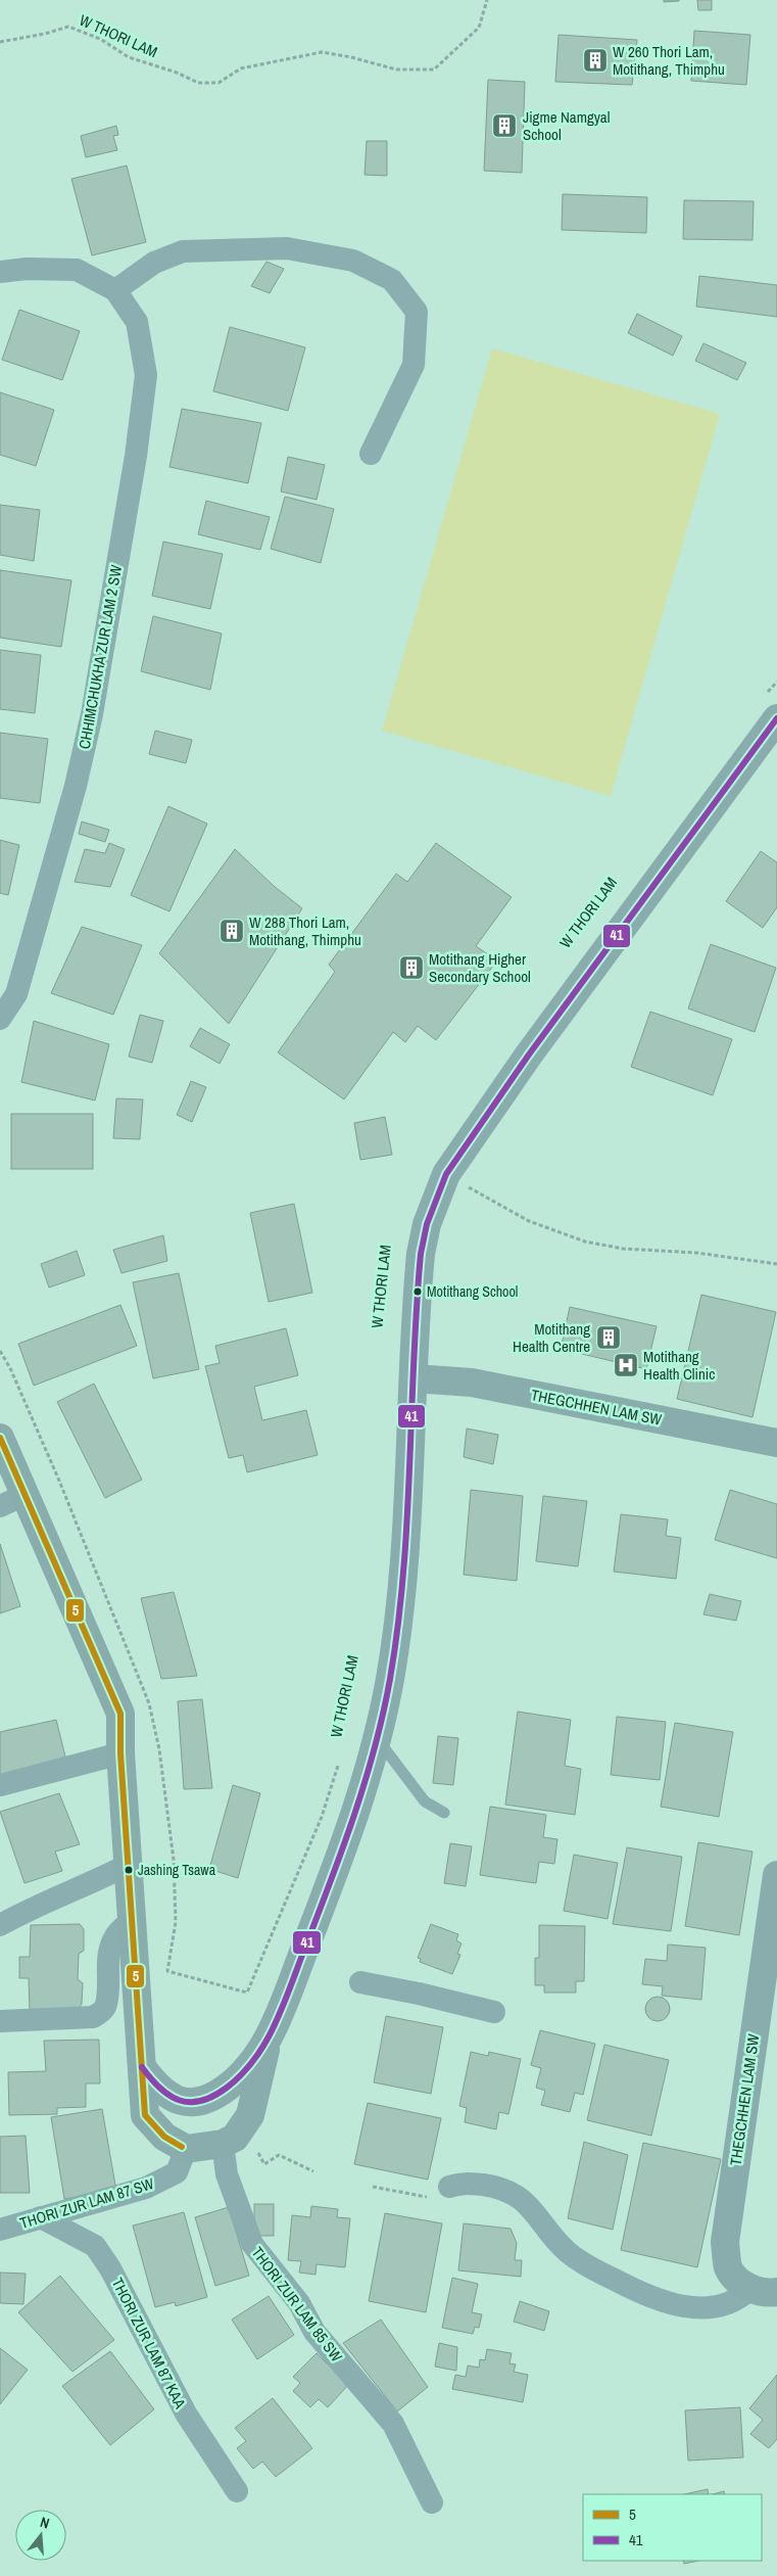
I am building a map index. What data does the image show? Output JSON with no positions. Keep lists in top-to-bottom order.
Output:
{
  "streets": {
    "main road": ["THEGCHHEN LAM SW"],
    "street": [
      "CHHIMCHUKHA ZUR LAM 2 SW",
      "THORI ZUR LAM 87 SW",
      "THORI ZUR LAM 85 SW",
      "THORI ZUR LAM 87 KAA"
    ],
    "path": ["W THORI LAM"]
  },
  "crossings": [
    ["THORI ZUR LAM 87 SW", "THORI ZUR LAM 87 KAA"]
  ],
  "places": {
    "building": [
      "W 260 Thori Lam, Motithang, Thimphu",
      "Jigme Namgyal School",
      "W 288 Thori Lam, Motithang, Thimphu",
      "Motithang Higher Secondary School",
      "Motithang Health Centre"
    ],
    "other": ["Motithang School", "Jashing Tsawa"],
    "hospital": ["Motithang Health Clinic"]
  },
  "lines": ["transit line 41", "transit line 5"],
  "legend": ["5", "41"],
  "north": "top"
}
